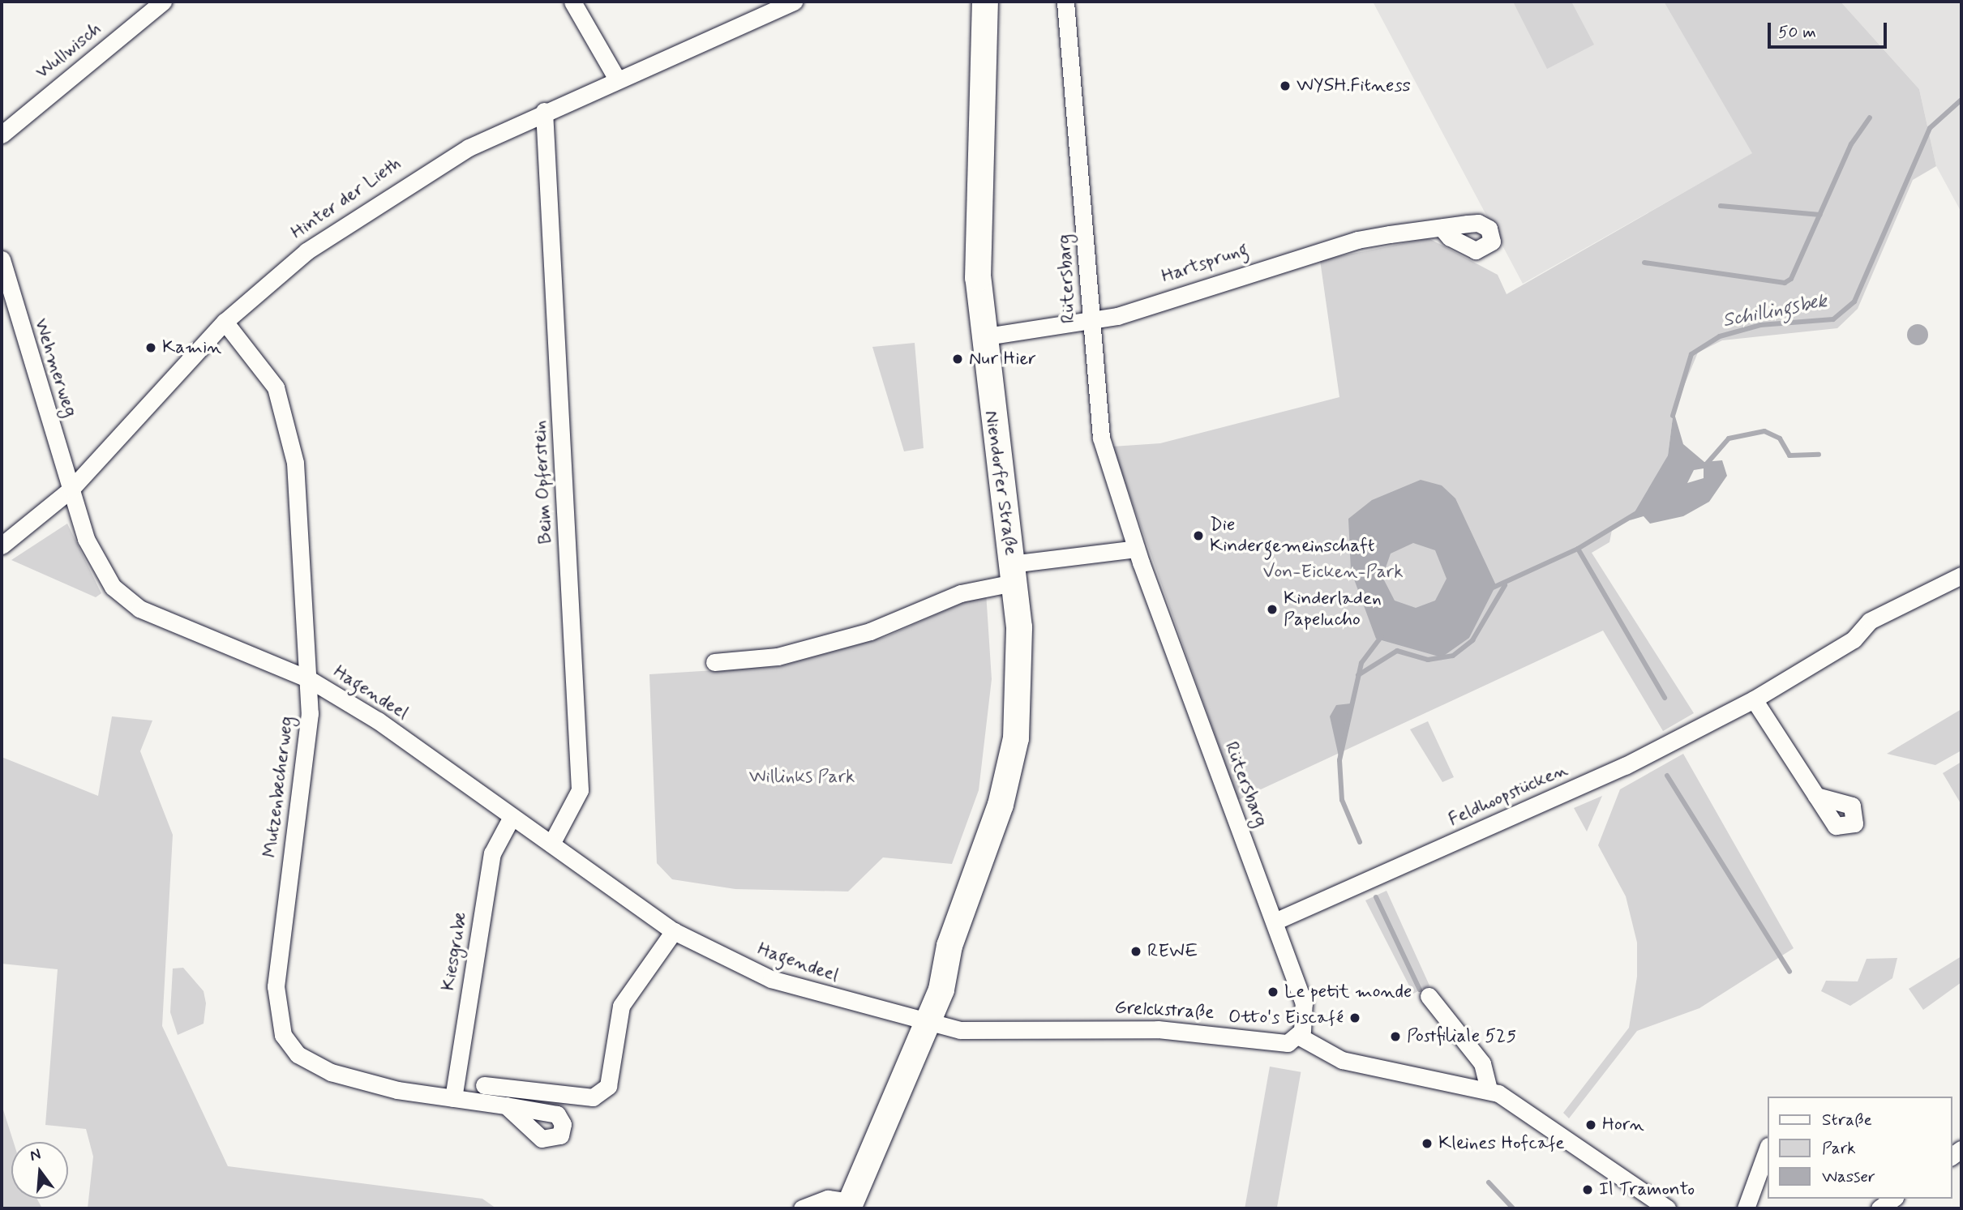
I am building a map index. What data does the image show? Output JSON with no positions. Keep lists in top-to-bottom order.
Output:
{
  "streets": {
    "main road": ["Niendorfer Straße"],
    "street": [
      "Wullwisch",
      "Hinter der Lieth",
      "Hartsprung",
      "Rütersbarg",
      "Wehmerweg",
      "Beim Opferstein",
      "Hagendeel",
      "Mutzenbecherweg",
      "Feldhoopstücken",
      "Kiesgrube",
      "Grelckstraße"
    ]
  },
  "crossings": [
    ["Hinter der Lieth", "Wehmerweg"],
    ["Hinter der Lieth", "Beim Opferstein"],
    ["Hinter der Lieth", "Hagendeel"],
    ["Hinter der Lieth", "Mutzenbecherweg"],
    ["Hartsprung", "Rütersbarg"],
    ["Hartsprung", "Niendorfer Straße"],
    ["Rütersbarg", "Feldhoopstücken"],
    ["Rütersbarg", "Grelckstraße"],
    ["Wehmerweg", "Hagendeel"],
    ["Beim Opferstein", "Hagendeel"],
    ["Niendorfer Straße", "Hagendeel"],
    ["Niendorfer Straße", "Grelckstraße"],
    ["Hagendeel", "Mutzenbecherweg"],
    ["Hagendeel", "Kiesgrube"],
    ["Hagendeel", "Grelckstraße"],
    ["Mutzenbecherweg", "Kiesgrube"]
  ],
  "water": ["Schillingsbek"],
  "parks": ["Von-Eicken-Park", "Willinks Park"],
  "places": [
    "WYSH.Fitness",
    "Kamin",
    "Nur Hier",
    "Die Kindergemeinschaft",
    "Kinderladen Papelucho",
    "REWE",
    "Le petit monde",
    "Otto's Eiscafé",
    "Postfiliale 525",
    "Horn",
    "Kleines Hofcafe",
    "Il Tramonto"
  ],
  "legend": ["Straße", "Park", "Wasser"],
  "scale_bar": "50 m",
  "north": "top"
}
